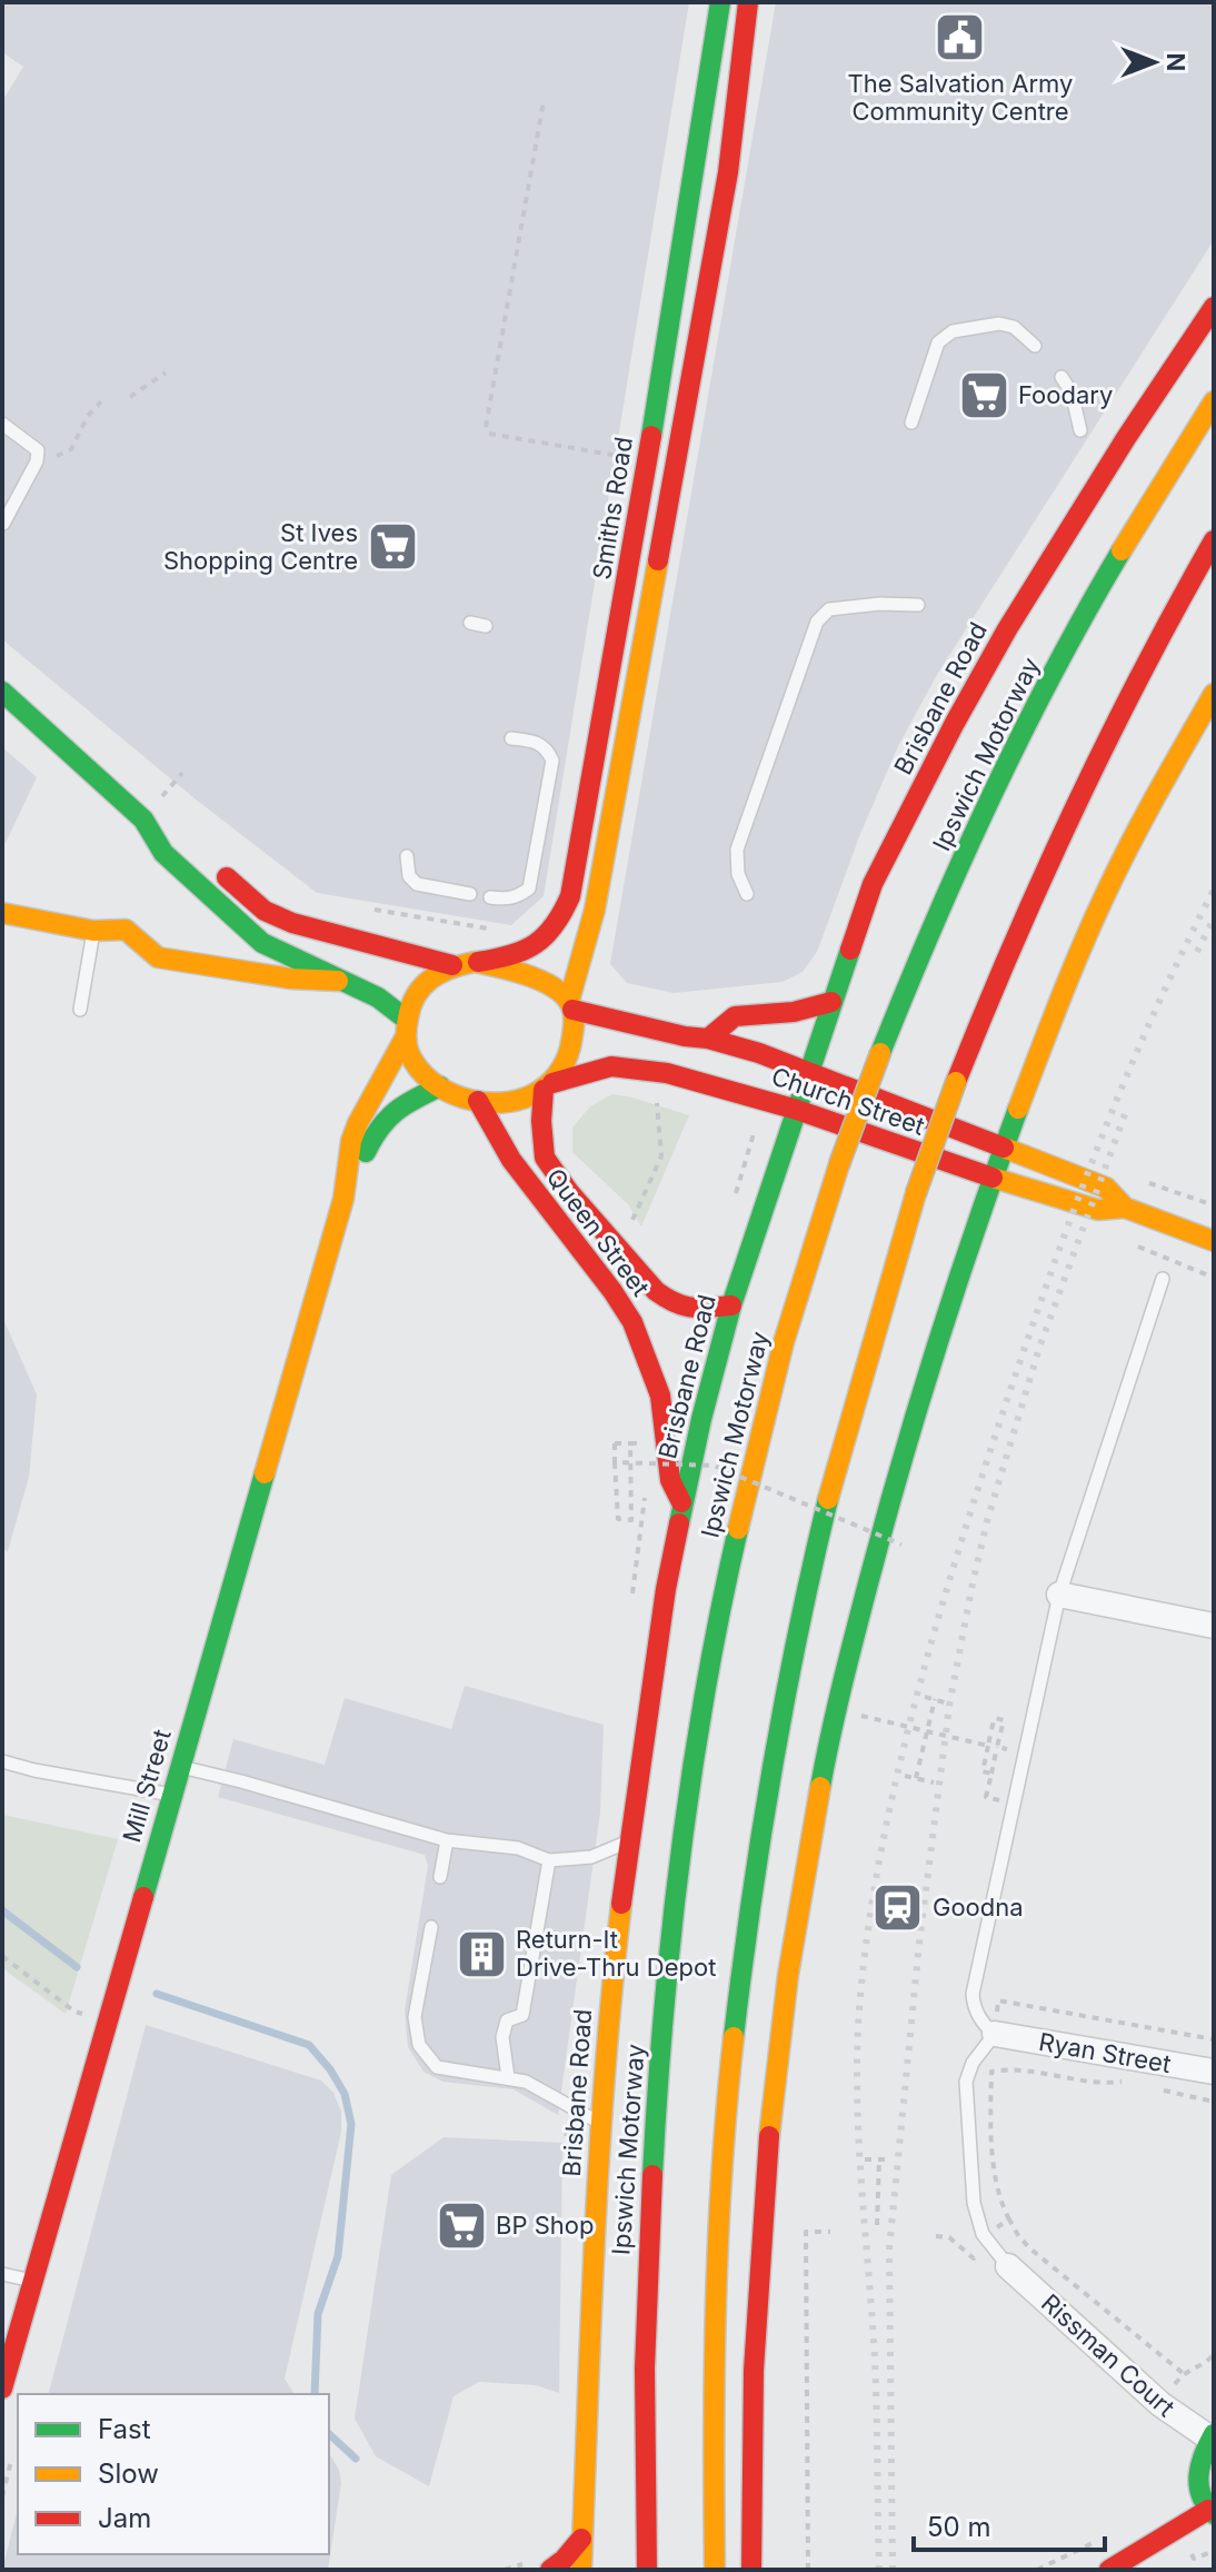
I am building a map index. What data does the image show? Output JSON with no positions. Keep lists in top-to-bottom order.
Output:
{
  "streets": {
    "main road": [
      "Smiths Road",
      "Brisbane Road",
      "Ipswich Motorway",
      "Church Street",
      "Queen Street",
      "Mill Street"
    ],
    "street": ["Ryan Street", "Rissman Court"]
  },
  "crossings": [
    ["Smiths Road", "Church Street"],
    ["Smiths Road", "Queen Street"],
    ["Smiths Road", "Mill Street"],
    ["Brisbane Road", "Church Street"],
    ["Brisbane Road", "Queen Street"],
    ["Church Street", "Queen Street"],
    ["Church Street", "Mill Street"],
    ["Queen Street", "Mill Street"]
  ],
  "places": {
    "public building": ["The Salvation Army Community Centre"],
    "supermarket": ["Foodary", "St Ives Shopping Centre", "BP Shop"],
    "station": ["Goodna"],
    "building": ["Return-It Drive-Thru Depot"]
  },
  "legend": ["Fast", "Slow", "Jam"],
  "scale_bar": "50 m",
  "north": "right"
}
